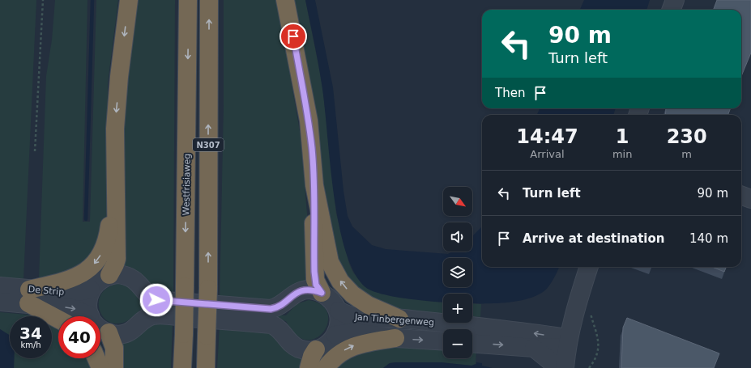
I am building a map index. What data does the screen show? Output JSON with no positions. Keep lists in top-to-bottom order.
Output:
{
  "streets": {
    "highway": ["N307", "Westfrisiaweg"],
    "street": ["De Strip", "Jan Tinbergenweg"]
  },
  "north": "bottom right",
  "page": {
    "turn": ["90 m", "Turn left"],
    "then": "Then",
    "eta": [
      "14:47",
      "Arrival",
      "1",
      "min",
      "230",
      "m"
    ],
    "list": [
      {
        "name": "Turn left",
        "value": "90 m"
      },
      {
        "name": "Arrive at destination",
        "value": "140 m"
      }
    ],
    "map_buttons": ["+", "−"],
    "speed": "34 km/h",
    "limit": "40"
  }
}
